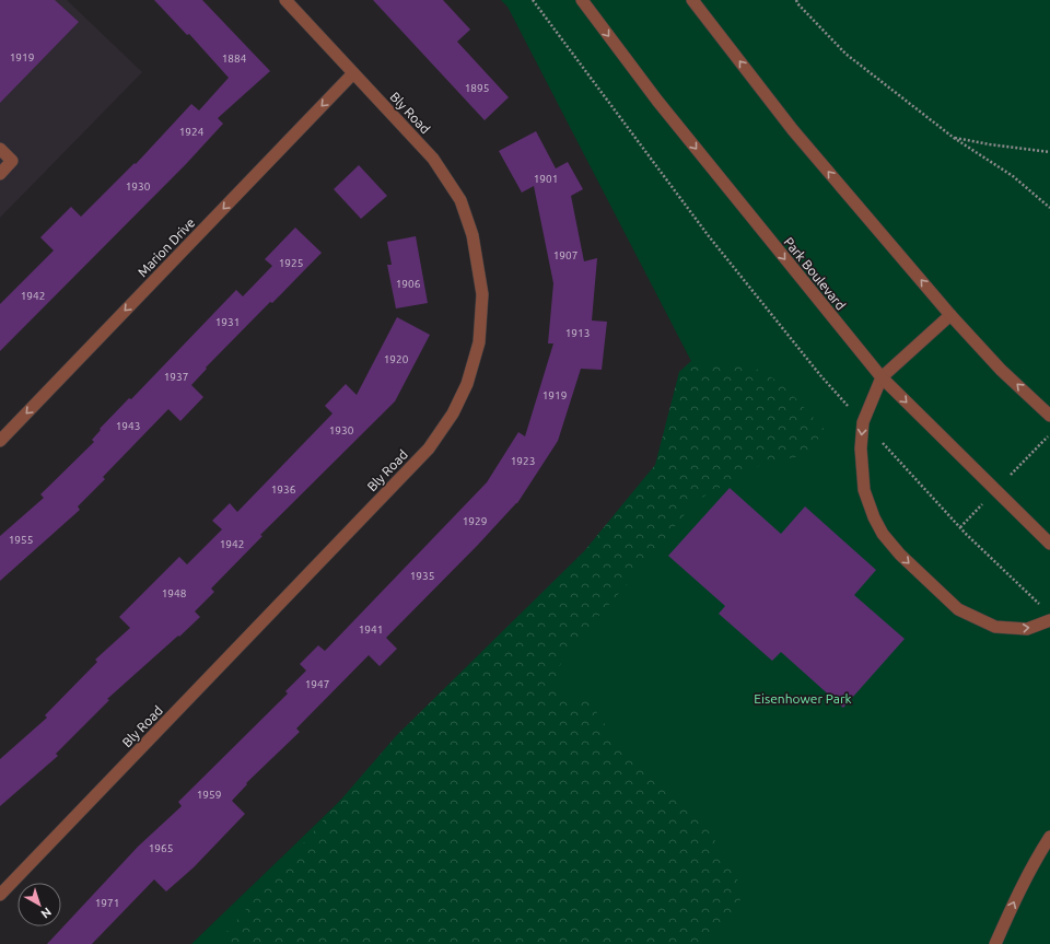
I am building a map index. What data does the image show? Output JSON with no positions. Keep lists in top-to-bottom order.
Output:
{
  "streets": {
    "street": ["Bly Road", "Marion Drive", "Park Boulevard"]
  },
  "crossings": [
    ["Bly Road", "Marion Drive"]
  ],
  "one_way": ["Marion Drive"],
  "parks": ["Eisenhower Park"],
  "house_numbers": [
    "1919",
    "1884",
    "1895",
    "1924",
    "1901",
    "1930",
    "1907",
    "1925",
    "1906",
    "1942",
    "1931",
    "1913",
    "1920",
    "1937",
    "1919",
    "1943",
    "1930",
    "1923",
    "1936",
    "1929",
    "1955",
    "1942",
    "1935",
    "1948",
    "1941",
    "1947",
    "1959",
    "1965",
    "1971"
  ],
  "north": "bottom right"
}
